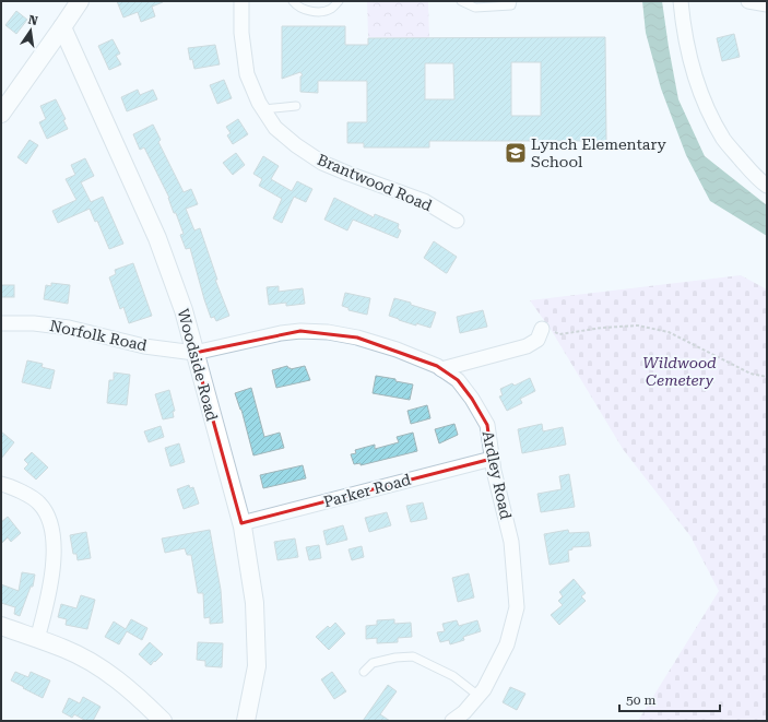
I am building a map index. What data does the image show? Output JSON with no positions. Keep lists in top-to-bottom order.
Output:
{
  "streets": {
    "street": [
      "Brantwood Road",
      "Norfolk Road",
      "Woodside Road",
      "Ardley Road",
      "Parker Road"
    ]
  },
  "crossings": [
    ["Norfolk Road", "Woodside Road"],
    ["Norfolk Road", "Ardley Road"],
    ["Woodside Road", "Ardley Road"],
    ["Woodside Road", "Parker Road"],
    ["Ardley Road", "Parker Road"]
  ],
  "parks": ["Wildwood Cemetery"],
  "places": {
    "school or university": ["Lynch Elementary School"]
  },
  "scale_bar": "50 m",
  "north": "top"
}
